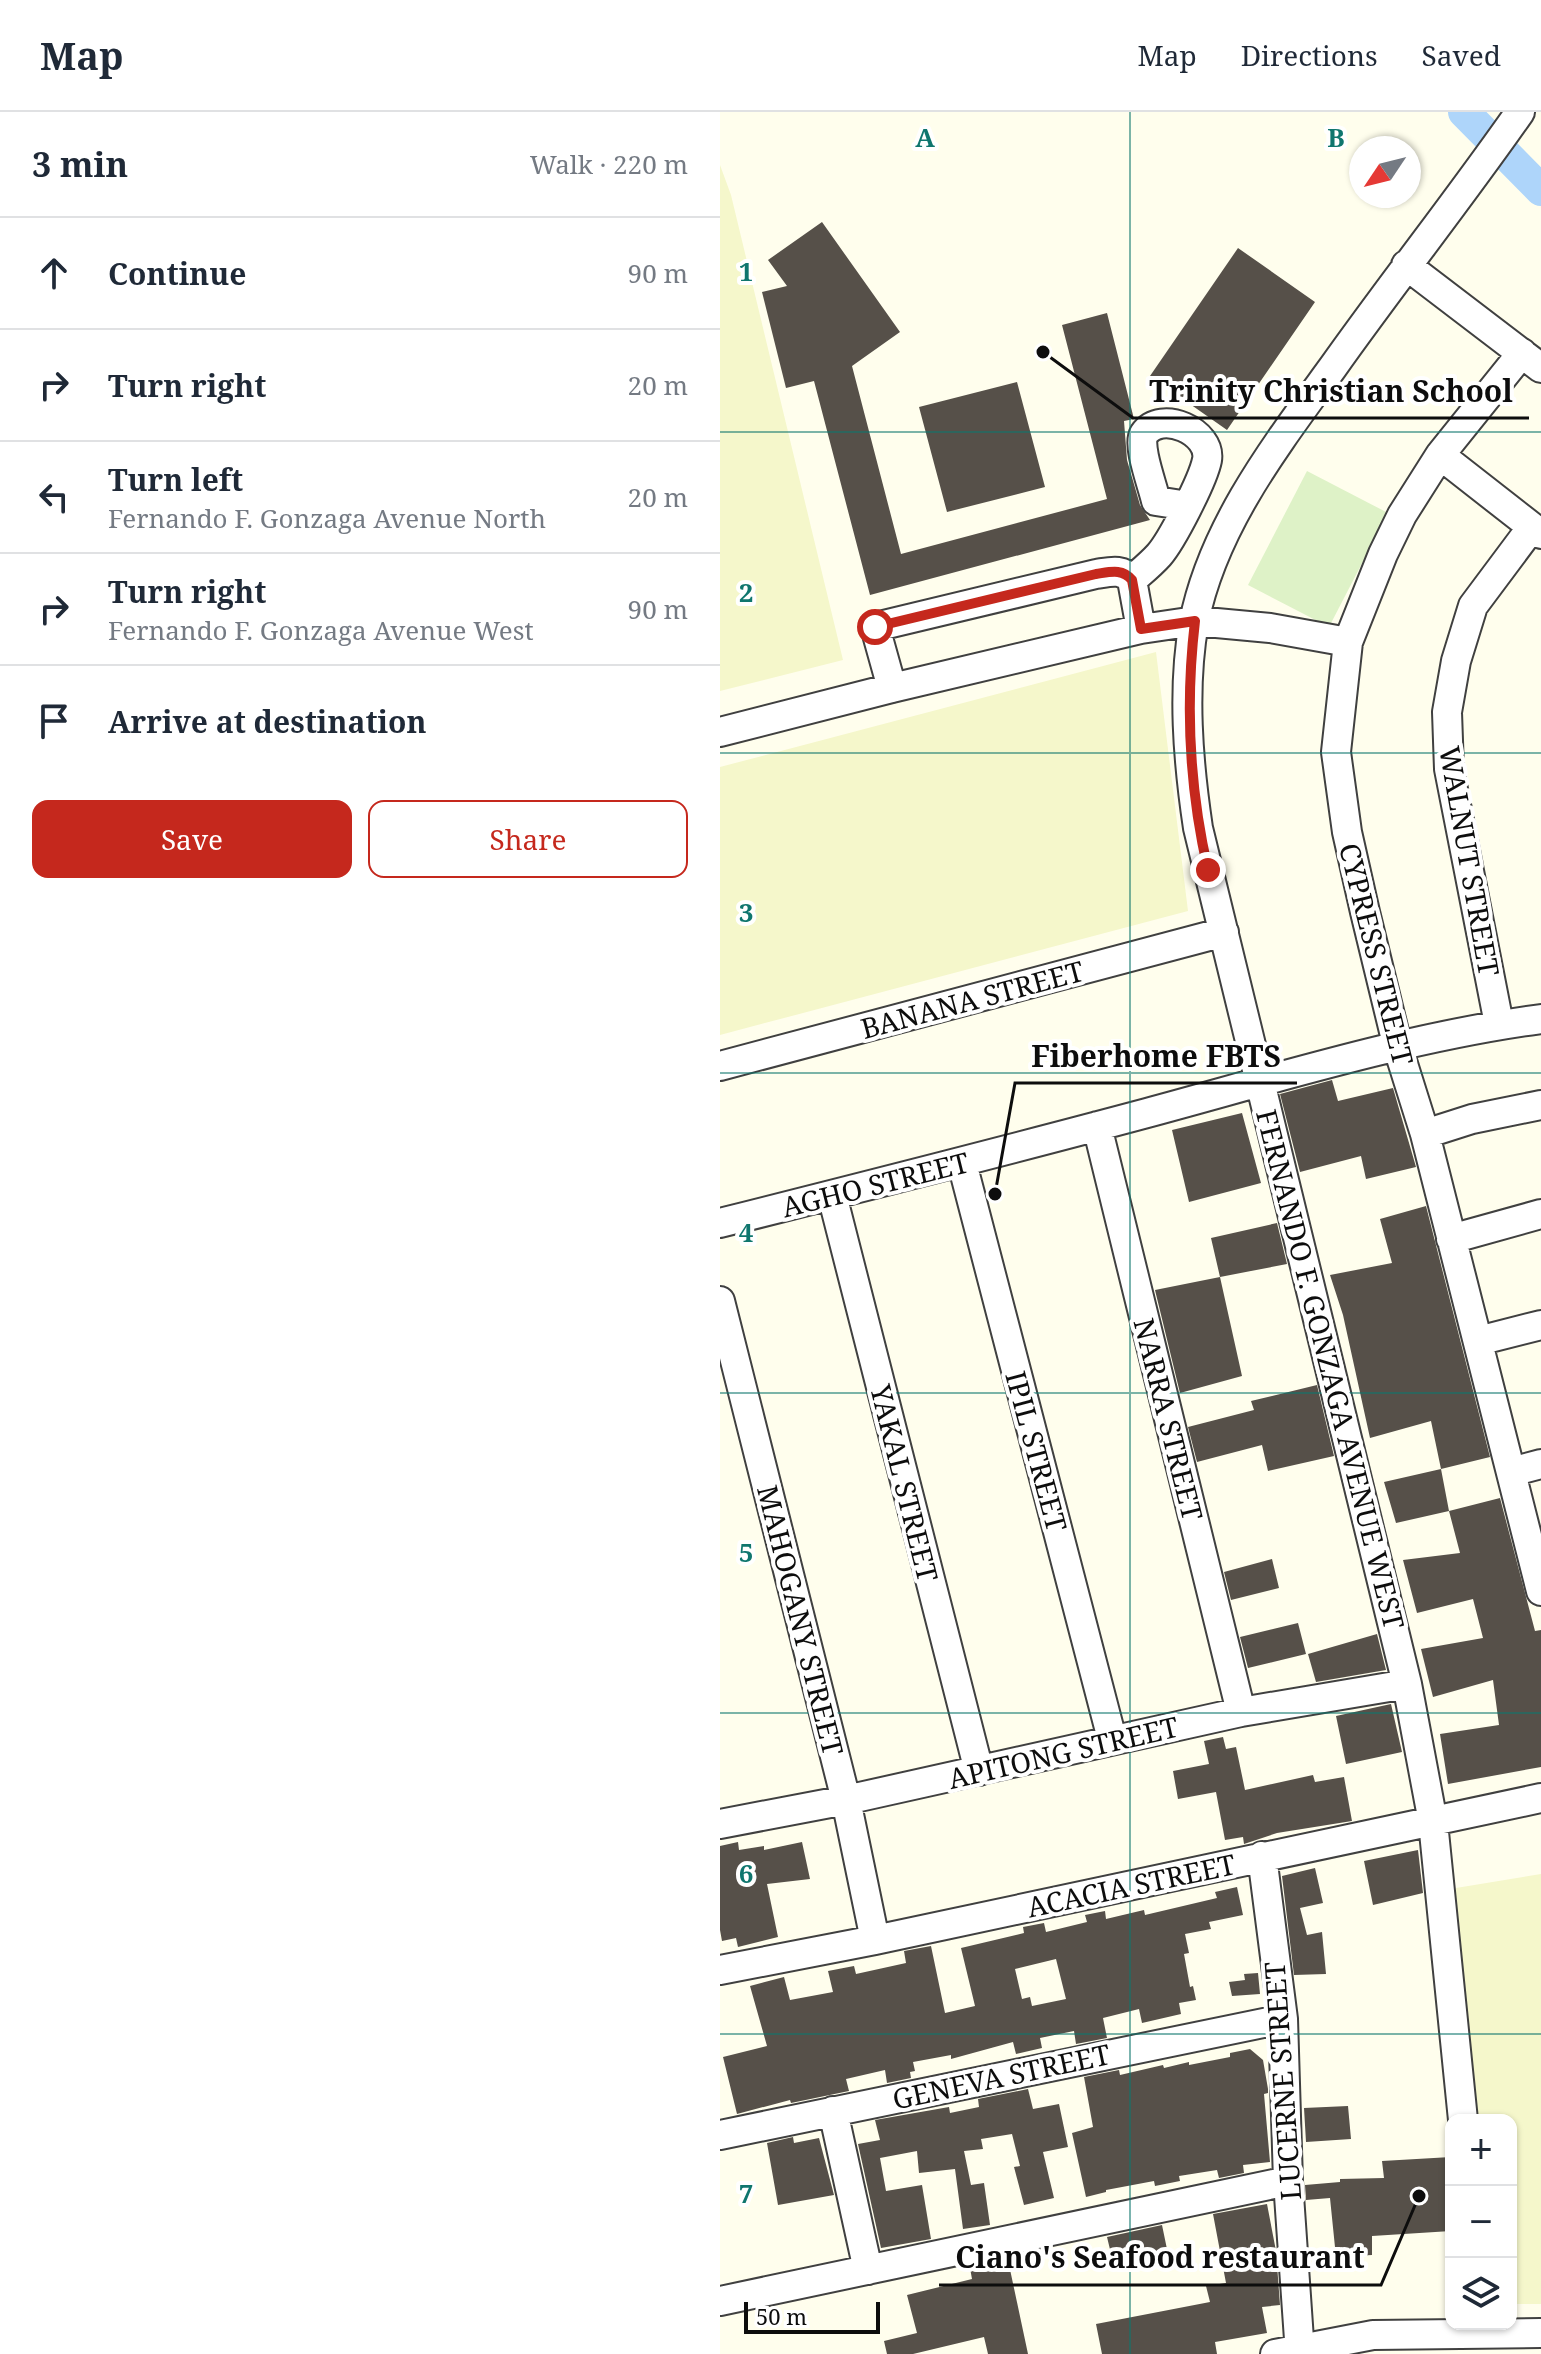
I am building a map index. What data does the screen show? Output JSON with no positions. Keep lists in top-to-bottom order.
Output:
{
  "streets": {
    "street": [
      "WALNUT STREET",
      "CYPRESS STREET",
      "BANANA STREET",
      "AGHO STREET",
      "FERNANDO F. GONZAGA AVENUE WEST",
      "NARRA STREET",
      "IPIL STREET",
      "YAKAL STREET",
      "MAHOGANY STREET",
      "APITONG STREET",
      "ACACIA STREET",
      "GENEVA STREET",
      "LUCERNE STREET"
    ]
  },
  "crossings": [
    ["WALNUT STREET", "AGHO STREET"],
    ["CYPRESS STREET", "AGHO STREET"],
    ["BANANA STREET", "FERNANDO F. GONZAGA AVENUE WEST"],
    ["AGHO STREET", "FERNANDO F. GONZAGA AVENUE WEST"],
    ["AGHO STREET", "NARRA STREET"],
    ["AGHO STREET", "IPIL STREET"],
    ["AGHO STREET", "YAKAL STREET"],
    ["FERNANDO F. GONZAGA AVENUE WEST", "APITONG STREET"],
    ["FERNANDO F. GONZAGA AVENUE WEST", "ACACIA STREET"],
    ["NARRA STREET", "APITONG STREET"],
    ["IPIL STREET", "APITONG STREET"],
    ["YAKAL STREET", "APITONG STREET"],
    ["MAHOGANY STREET", "APITONG STREET"],
    ["MAHOGANY STREET", "ACACIA STREET"],
    ["ACACIA STREET", "LUCERNE STREET"],
    ["GENEVA STREET", "LUCERNE STREET"]
  ],
  "places": ["Trinity Christian School", "Fiberhome FBTS", "Ciano's Seafood restaurant"],
  "scale_bar": "50 m",
  "north": "bottom left",
  "page": {
    "header": "Map",
    "nav": ["Map", "Directions", "Saved"],
    "heading": ["3 min", "Walk · 220 m"],
    "list": [
      ["Continue", "90 m"],
      ["Turn right", "20 m"],
      ["Turn left", "Fernando F. Gonzaga Avenue North", "20 m"],
      ["Turn right", "Fernando F. Gonzaga Avenue West", "90 m"],
      "Arrive at destination"
    ],
    "buttons": ["Save", "Share"],
    "map_buttons": ["+", "−"],
    "scale": "50 m"
  },
  "grid": {
    "columns": ["A", "B"],
    "rows": [
      "1",
      "2",
      "3",
      "4",
      "5",
      "6",
      "7"
    ]
  }
}
